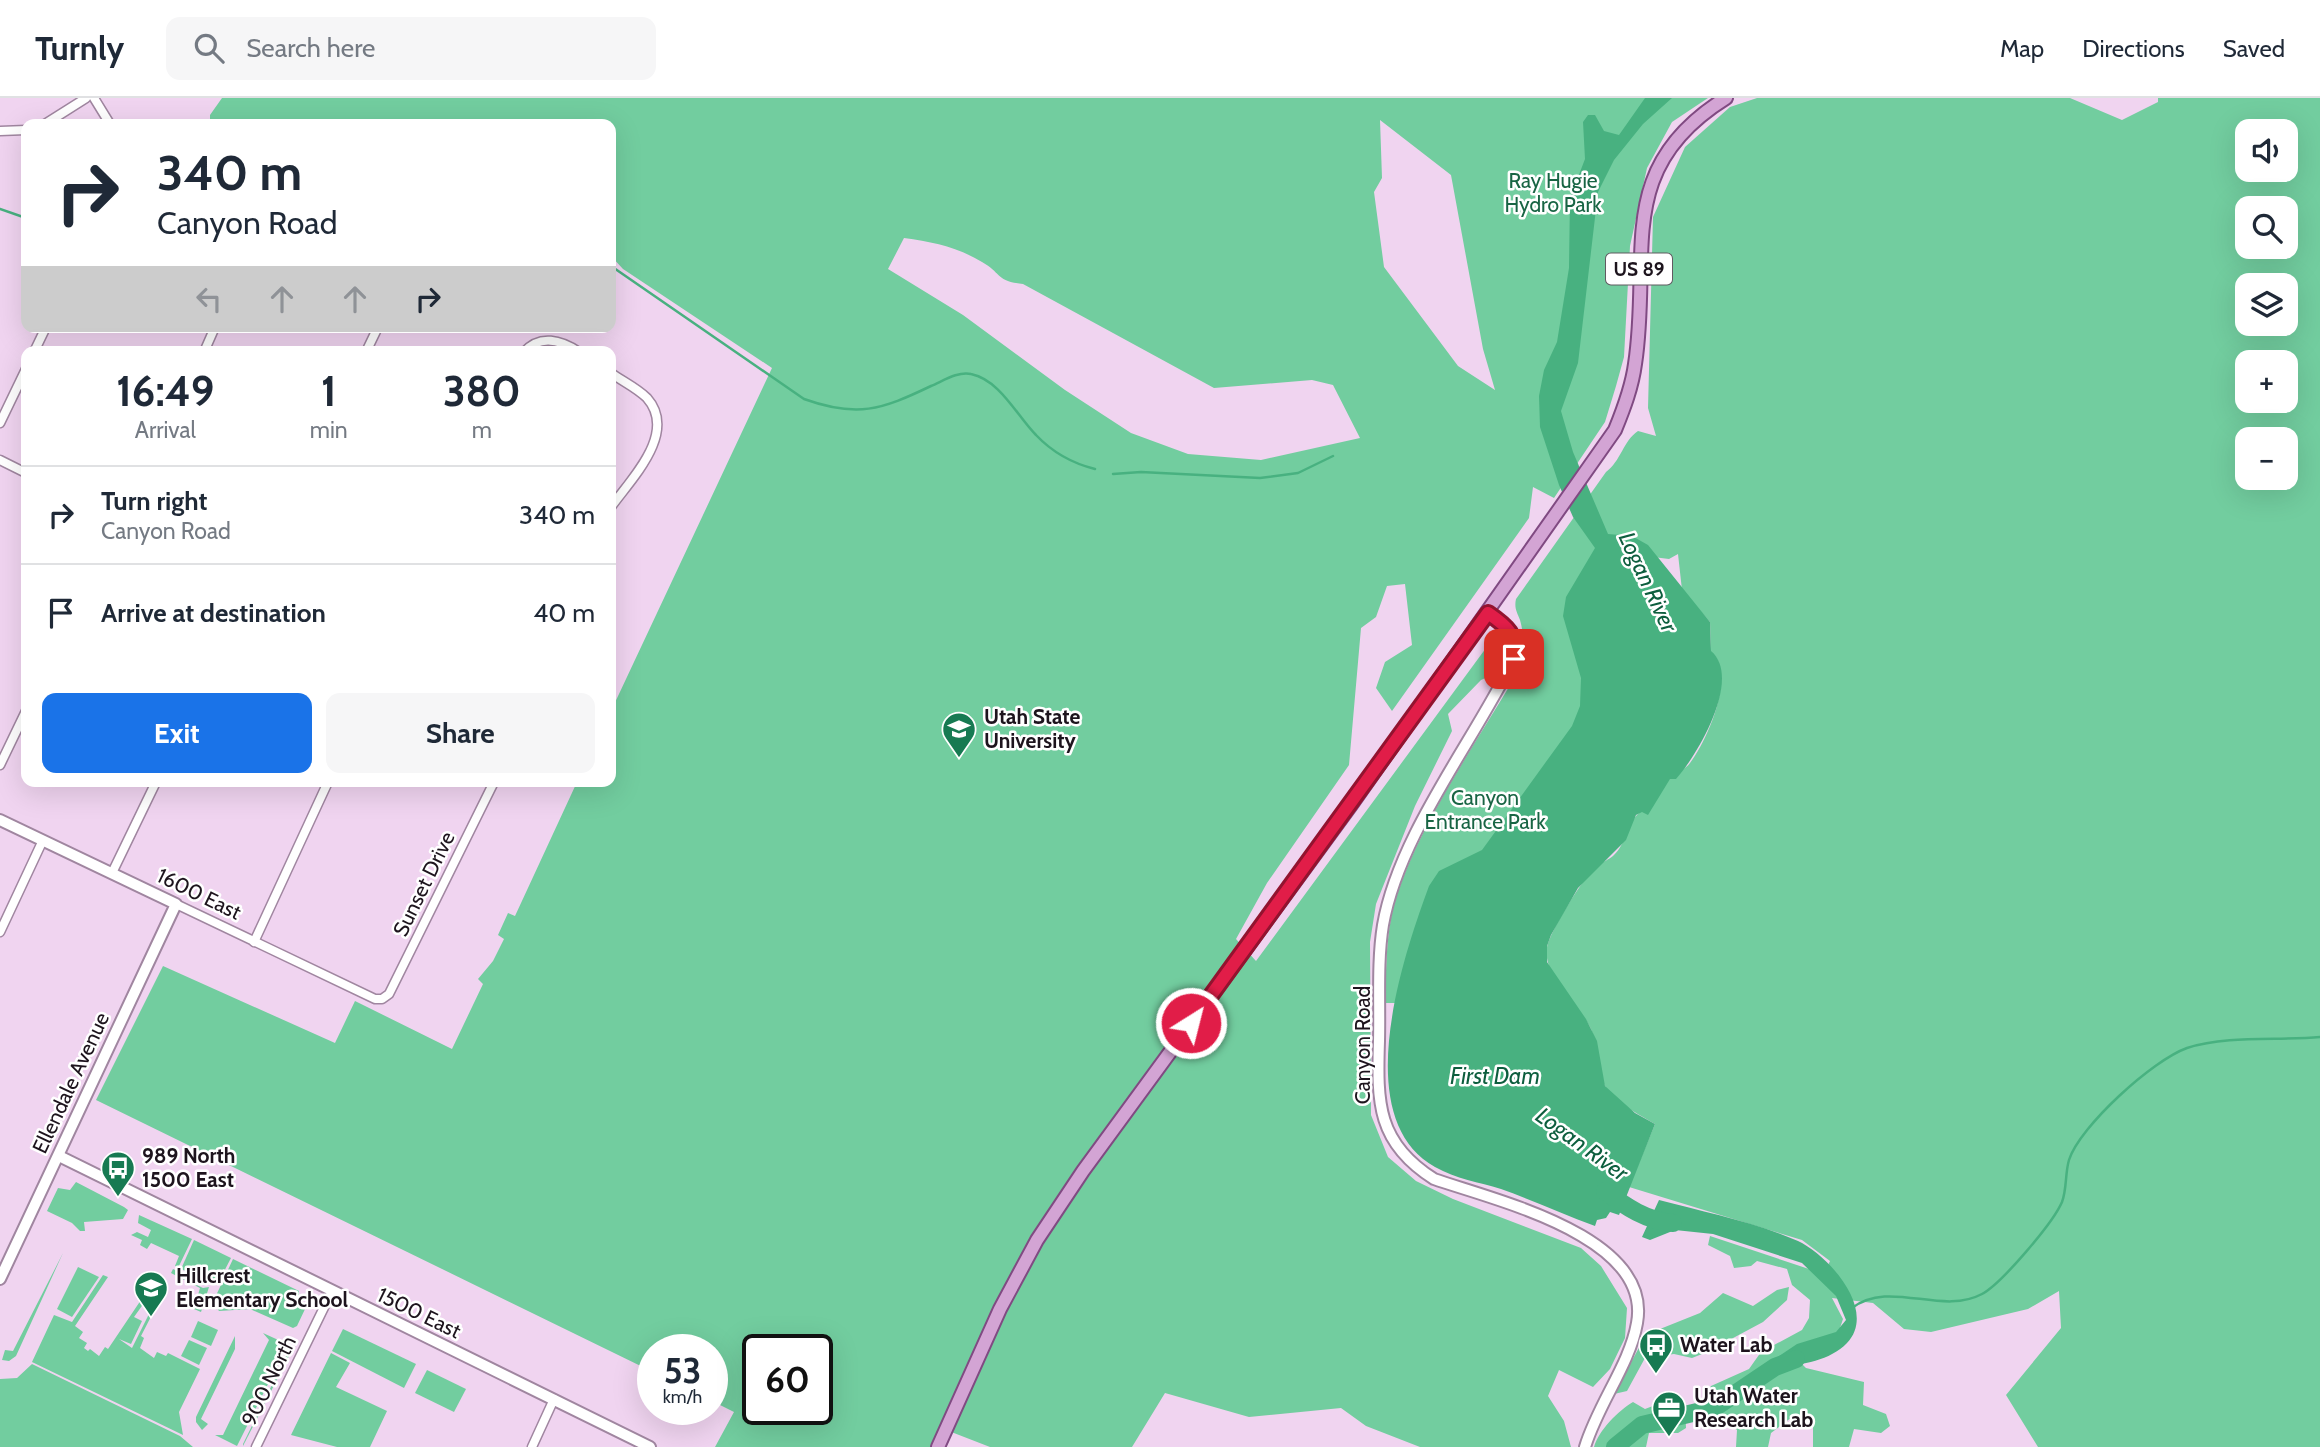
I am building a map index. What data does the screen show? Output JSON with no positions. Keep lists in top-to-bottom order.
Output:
{
  "streets": {
    "main road": ["US 89"],
    "street": [
      "Sunset Drive",
      "1600 East",
      "Canyon Road",
      "Ellendale Avenue",
      "1500 East",
      "900 North"
    ]
  },
  "crossings": [
    ["US 89", "Canyon Road"],
    ["Sunset Drive", "1600 East"],
    ["1600 East", "Ellendale Avenue"],
    ["Ellendale Avenue", "1500 East"],
    ["1500 East", "900 North"]
  ],
  "water": ["Logan River", "First Dam"],
  "parks": ["Ray Hugie Hydro Park", "Canyon Entrance Park"],
  "places": {
    "school or university": ["Utah State University", "Hillcrest Elementary School"],
    "bus stop": ["989 North 1500 East", "Water Lab"],
    "office": ["Utah Water Research Lab"]
  },
  "page": {
    "header": "Turnly",
    "search": "Search here",
    "nav": ["Map", "Directions", "Saved"],
    "map_buttons": ["+", "−"],
    "turn": ["340 m", "Canyon Road"],
    "eta": [
      "16:49",
      "Arrival",
      "1",
      "min",
      "380",
      "m"
    ],
    "list": [
      {
        "name": "Turn right",
        "note": "Canyon Road",
        "value": "340 m"
      },
      {
        "name": "Arrive at destination",
        "value": "40 m"
      }
    ],
    "buttons": ["Exit", "Share"],
    "speed": "53 km/h",
    "limit": "60"
  }
}
